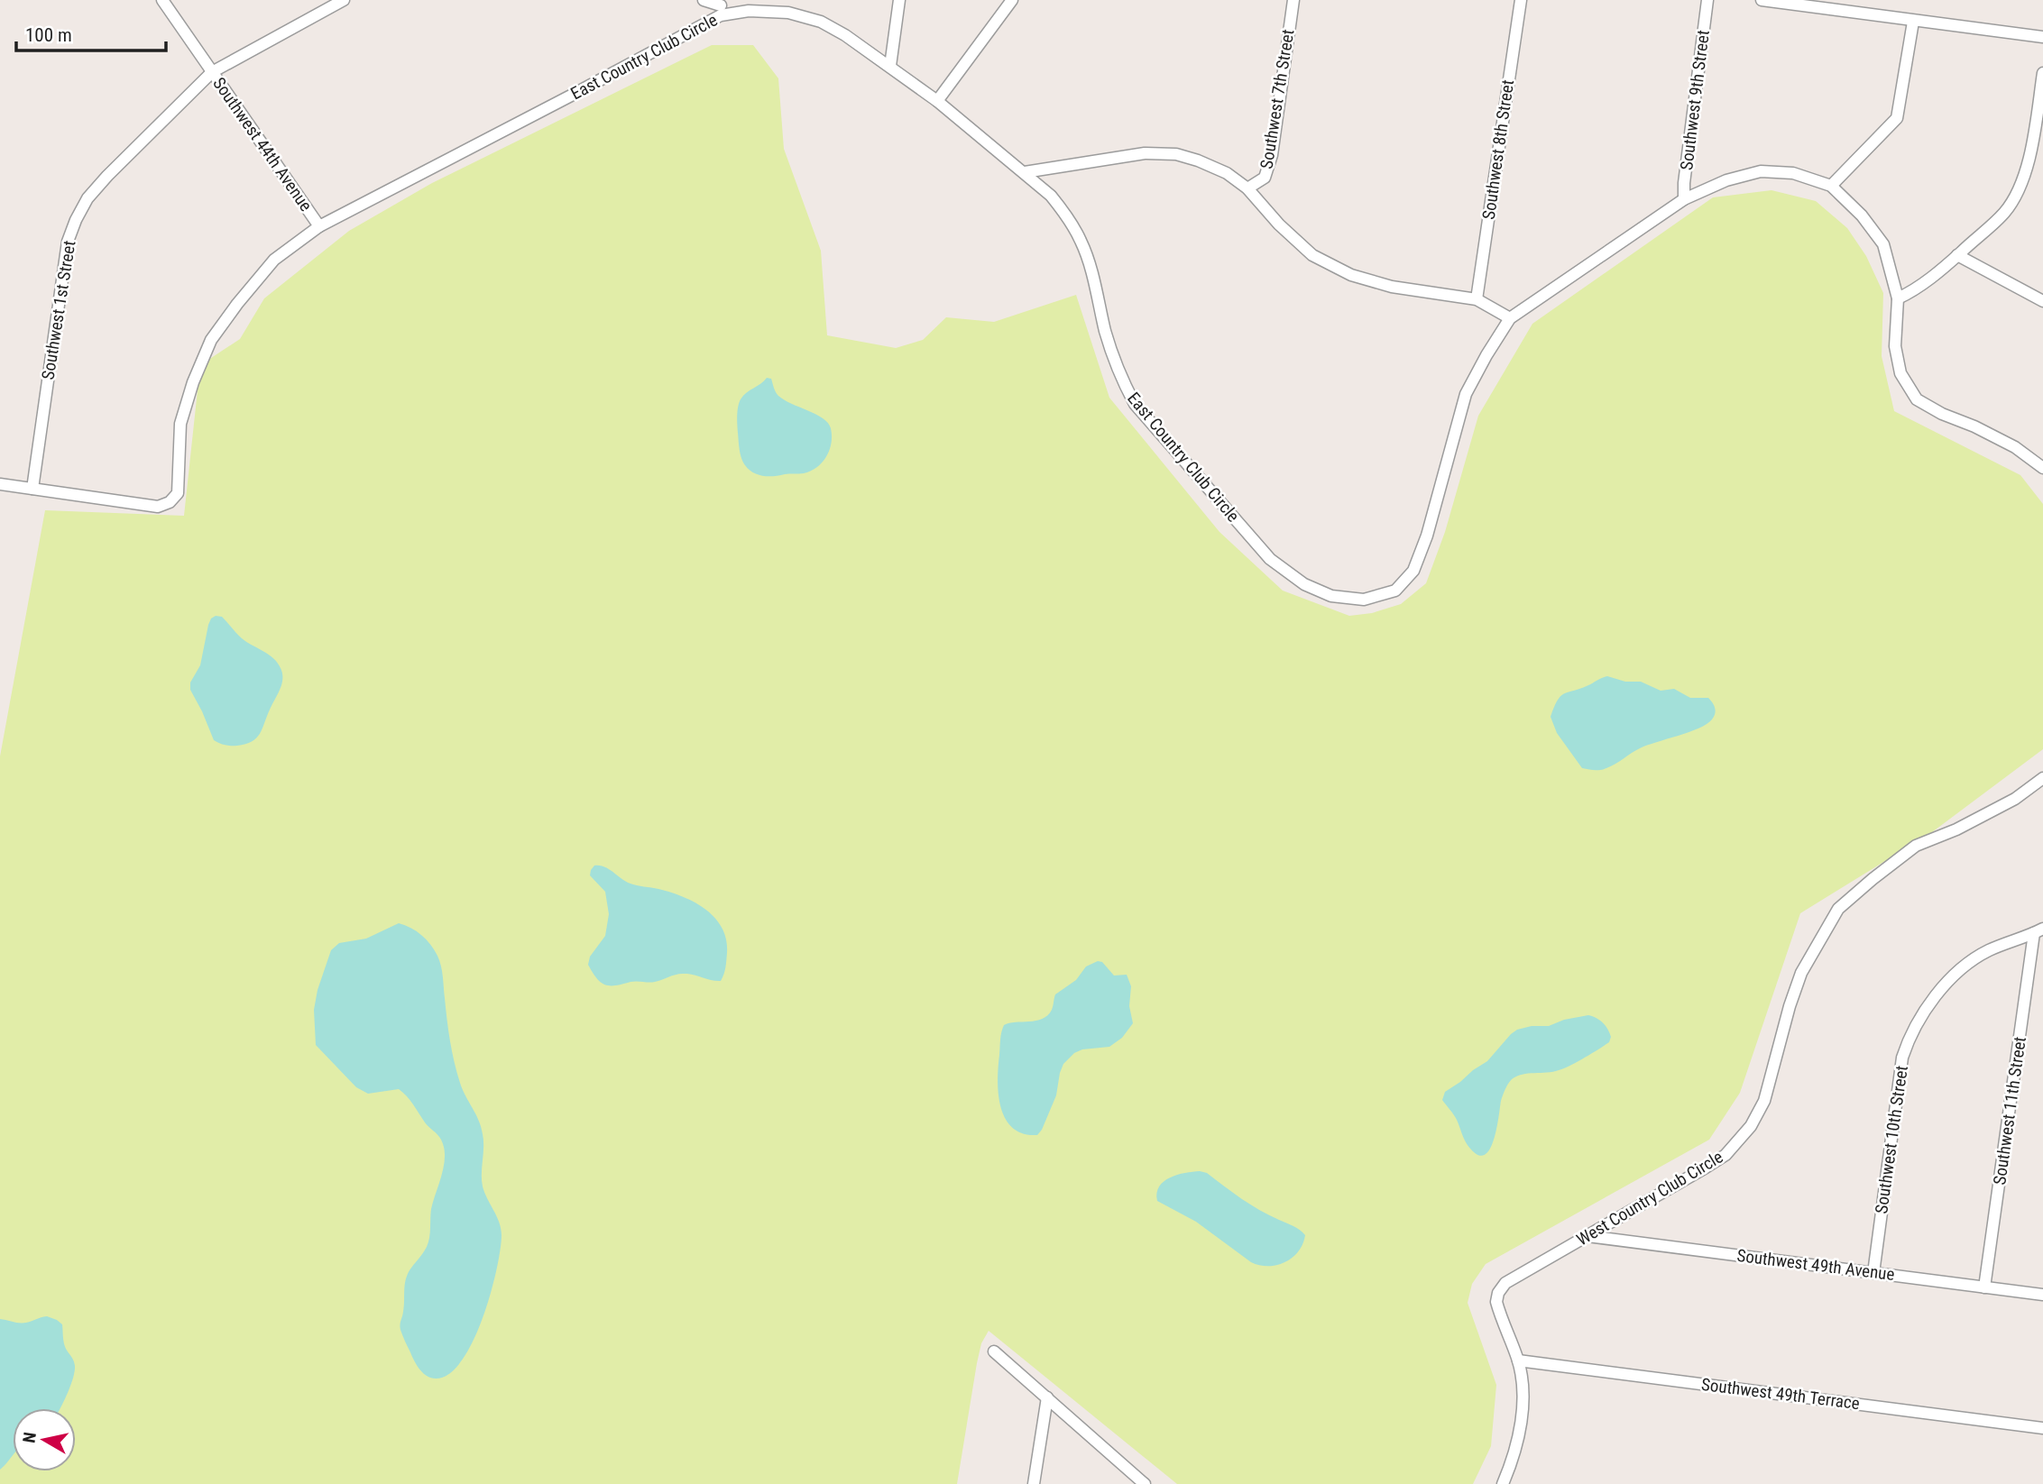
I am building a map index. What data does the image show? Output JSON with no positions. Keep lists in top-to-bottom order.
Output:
{
  "streets": {
    "street": [
      "East Country Club Circle",
      "Southwest 7th Street",
      "Southwest 9th Street",
      "Southwest 44th Avenue",
      "Southwest 8th Street",
      "Southwest 1st Street",
      "Southwest 11th Street",
      "Southwest 10th Street",
      "West Country Club Circle",
      "Southwest 49th Avenue",
      "Southwest 49th Terrace"
    ]
  },
  "crossings": [
    ["East Country Club Circle", "Southwest 9th Street"],
    ["East Country Club Circle", "Southwest 44th Avenue"],
    ["East Country Club Circle", "Southwest 1st Street"],
    ["Southwest 44th Avenue", "Southwest 1st Street"],
    ["Southwest 11th Street", "Southwest 10th Street"],
    ["Southwest 11th Street", "Southwest 49th Avenue"],
    ["Southwest 10th Street", "Southwest 49th Avenue"],
    ["West Country Club Circle", "Southwest 49th Avenue"],
    ["West Country Club Circle", "Southwest 49th Terrace"]
  ],
  "scale_bar": "100 m",
  "north": "left"
}
